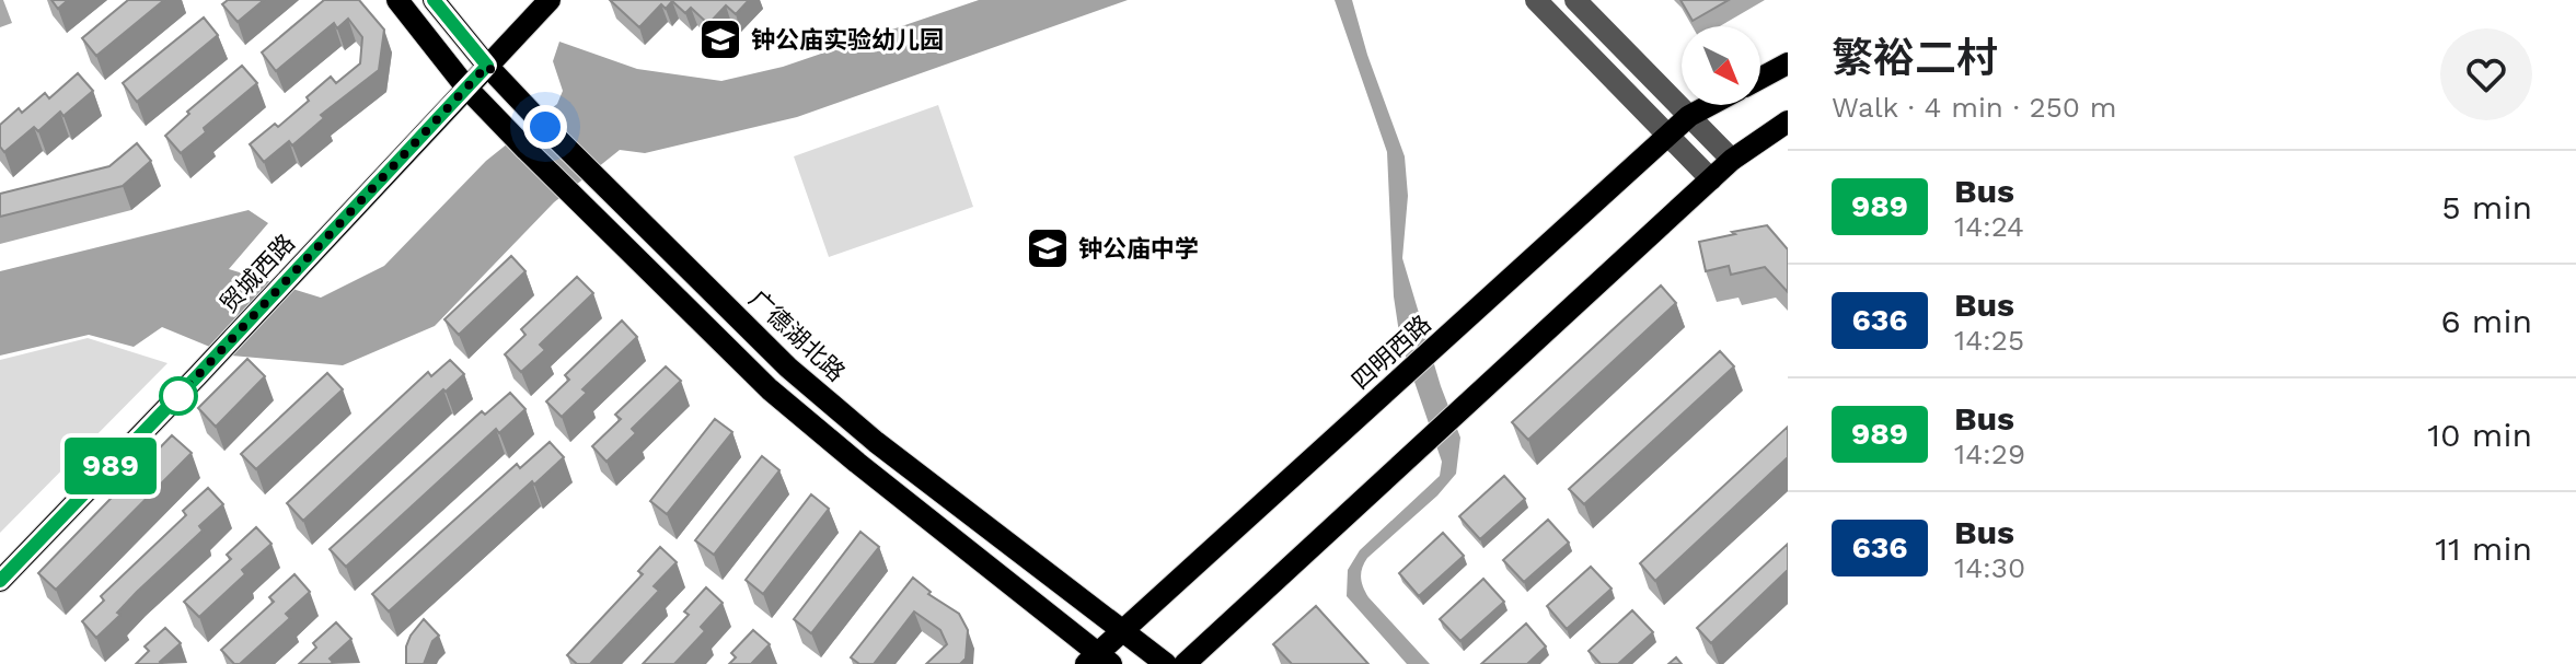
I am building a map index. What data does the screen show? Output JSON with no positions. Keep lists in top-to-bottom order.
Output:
{
  "streets": {
    "main road": ["贸城西路", "广德湖北路", "四明西路"]
  },
  "crossings": [
    ["贸城西路", "广德湖北路"],
    ["广德湖北路", "四明西路"]
  ],
  "places": {
    "school or university": ["钟公庙实验幼儿园", "钟公庙中学"]
  },
  "lines": ["bus line 989"],
  "north": "bottom right",
  "page": {
    "on_map": "989",
    "heading": ["繁裕二村", "Walk · 4 min · 250 m"],
    "list": [
      {
        "mark": "989",
        "name": "Bus",
        "note": "14:24",
        "value": "5 min"
      },
      {
        "mark": "636",
        "name": "Bus",
        "note": "14:25",
        "value": "6 min"
      },
      {
        "mark": "989",
        "name": "Bus",
        "note": "14:29",
        "value": "10 min"
      },
      {
        "mark": "636",
        "name": "Bus",
        "note": "14:30",
        "value": "11 min"
      }
    ]
  }
}
